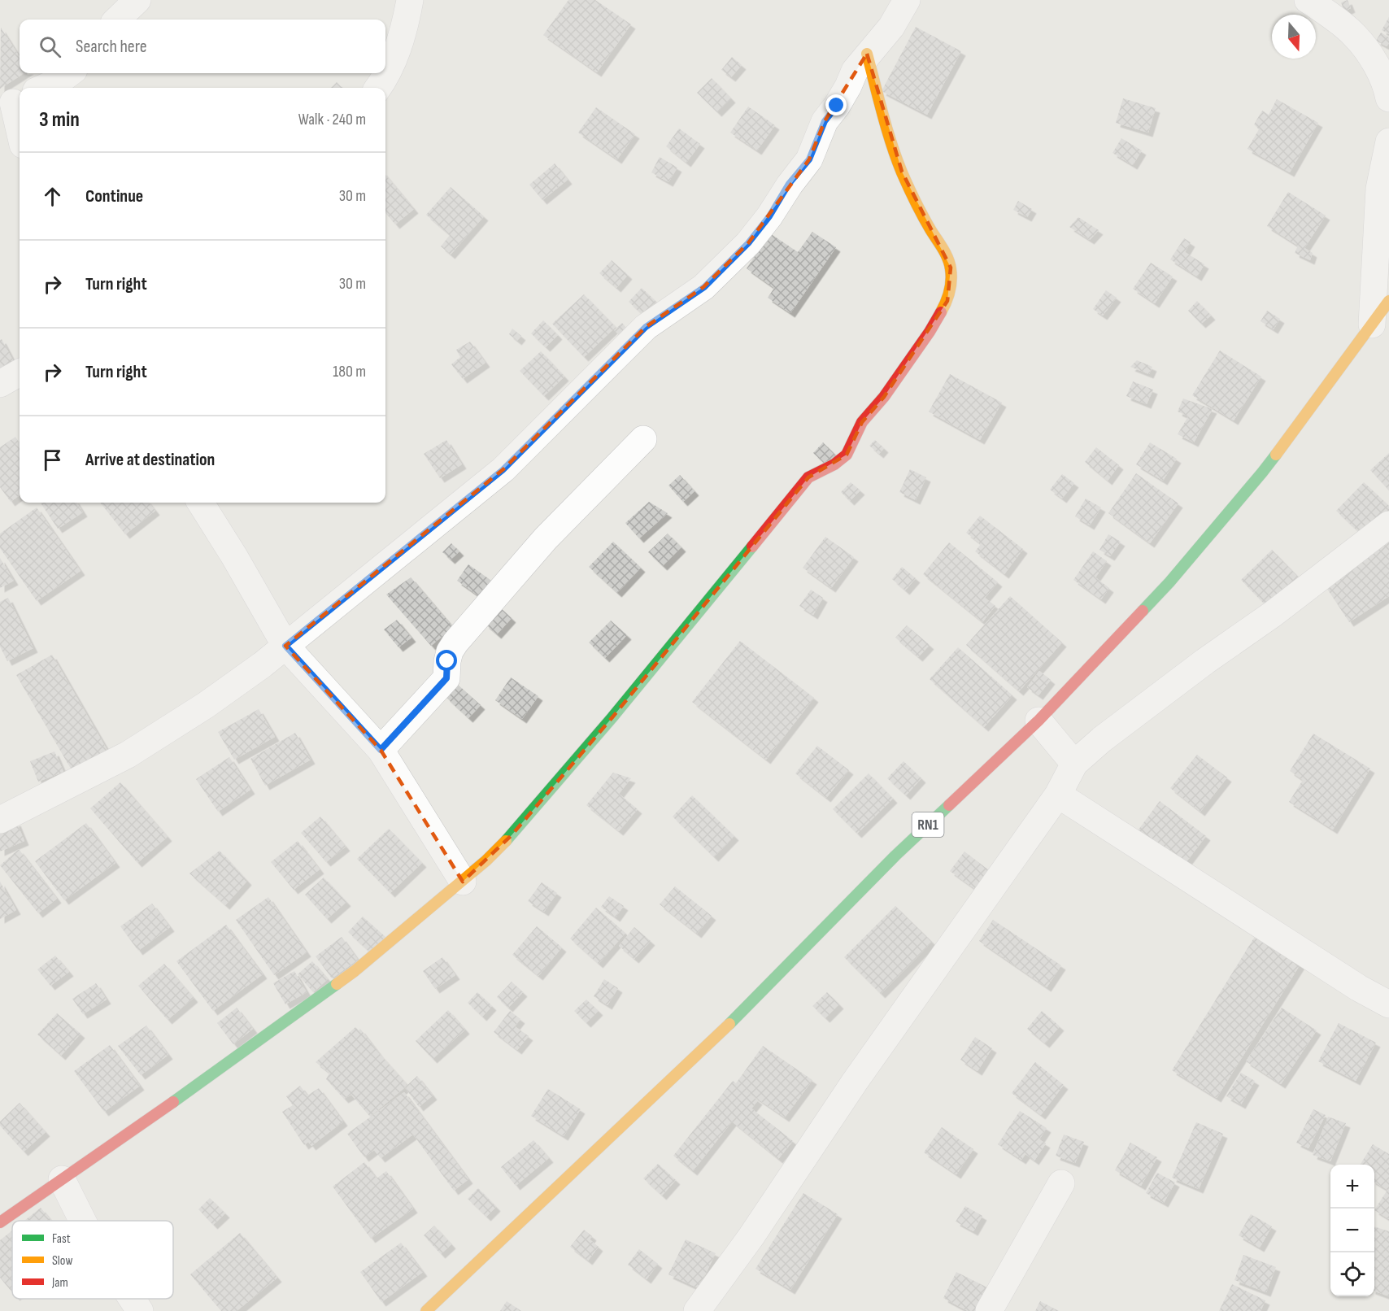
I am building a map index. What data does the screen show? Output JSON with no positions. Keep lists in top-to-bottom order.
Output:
{
  "streets": {
    "main road": ["RN1"]
  },
  "legend": ["Fast", "Slow", "Jam"],
  "north": "bottom",
  "page": {
    "search": "Search here",
    "heading": ["3 min", "Walk · 240 m"],
    "list": [
      ["Continue", "30 m"],
      ["Turn right", "30 m"],
      ["Turn right", "180 m"],
      "Arrive at destination"
    ],
    "map_buttons": ["+", "−"]
  }
}
